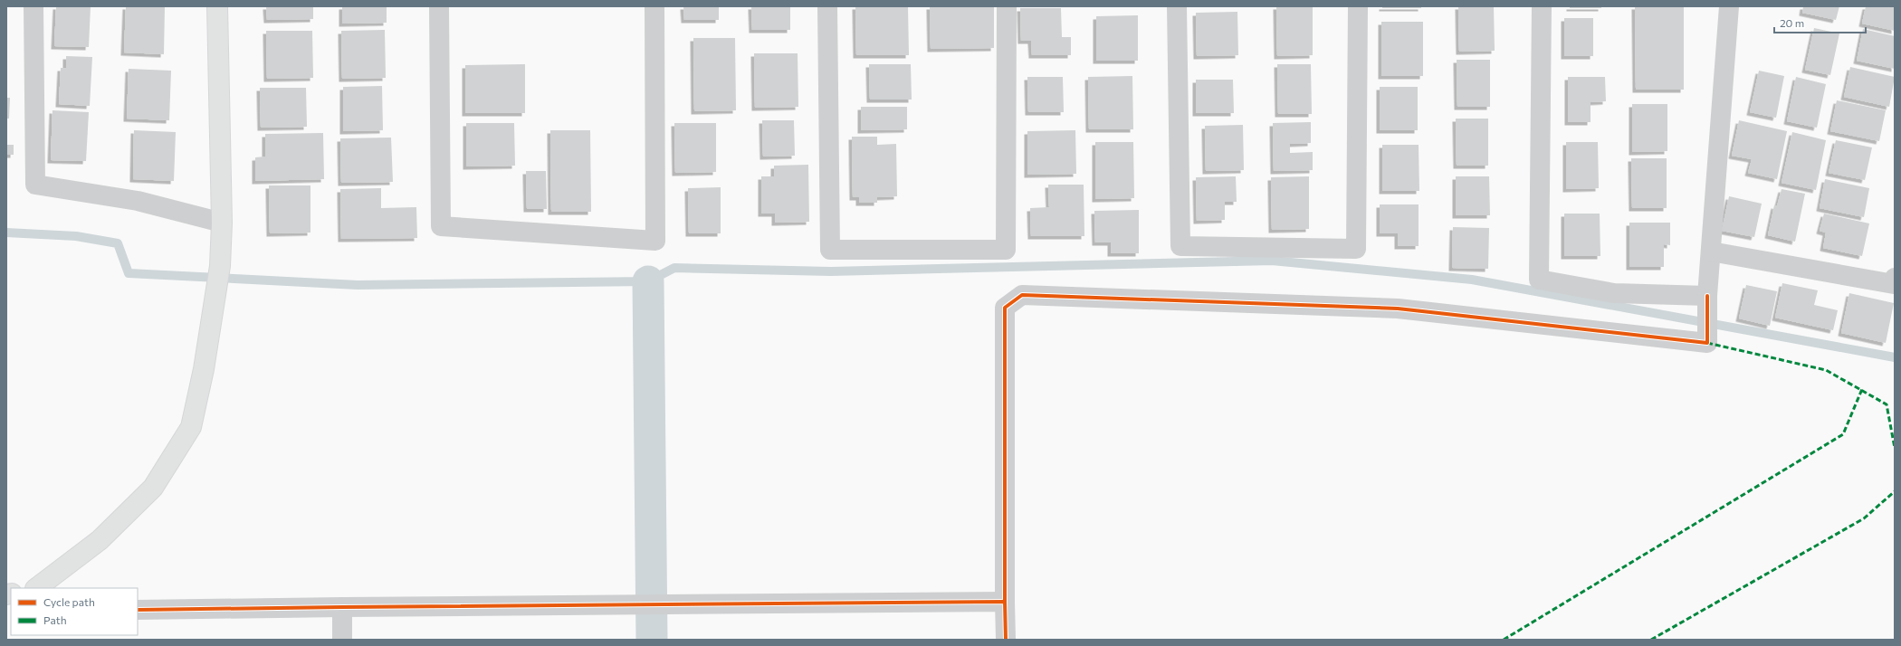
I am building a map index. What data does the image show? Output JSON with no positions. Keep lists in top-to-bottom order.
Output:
{
  "legend": ["Cycle path", "Path"],
  "scale_bar": "20 m"
}
